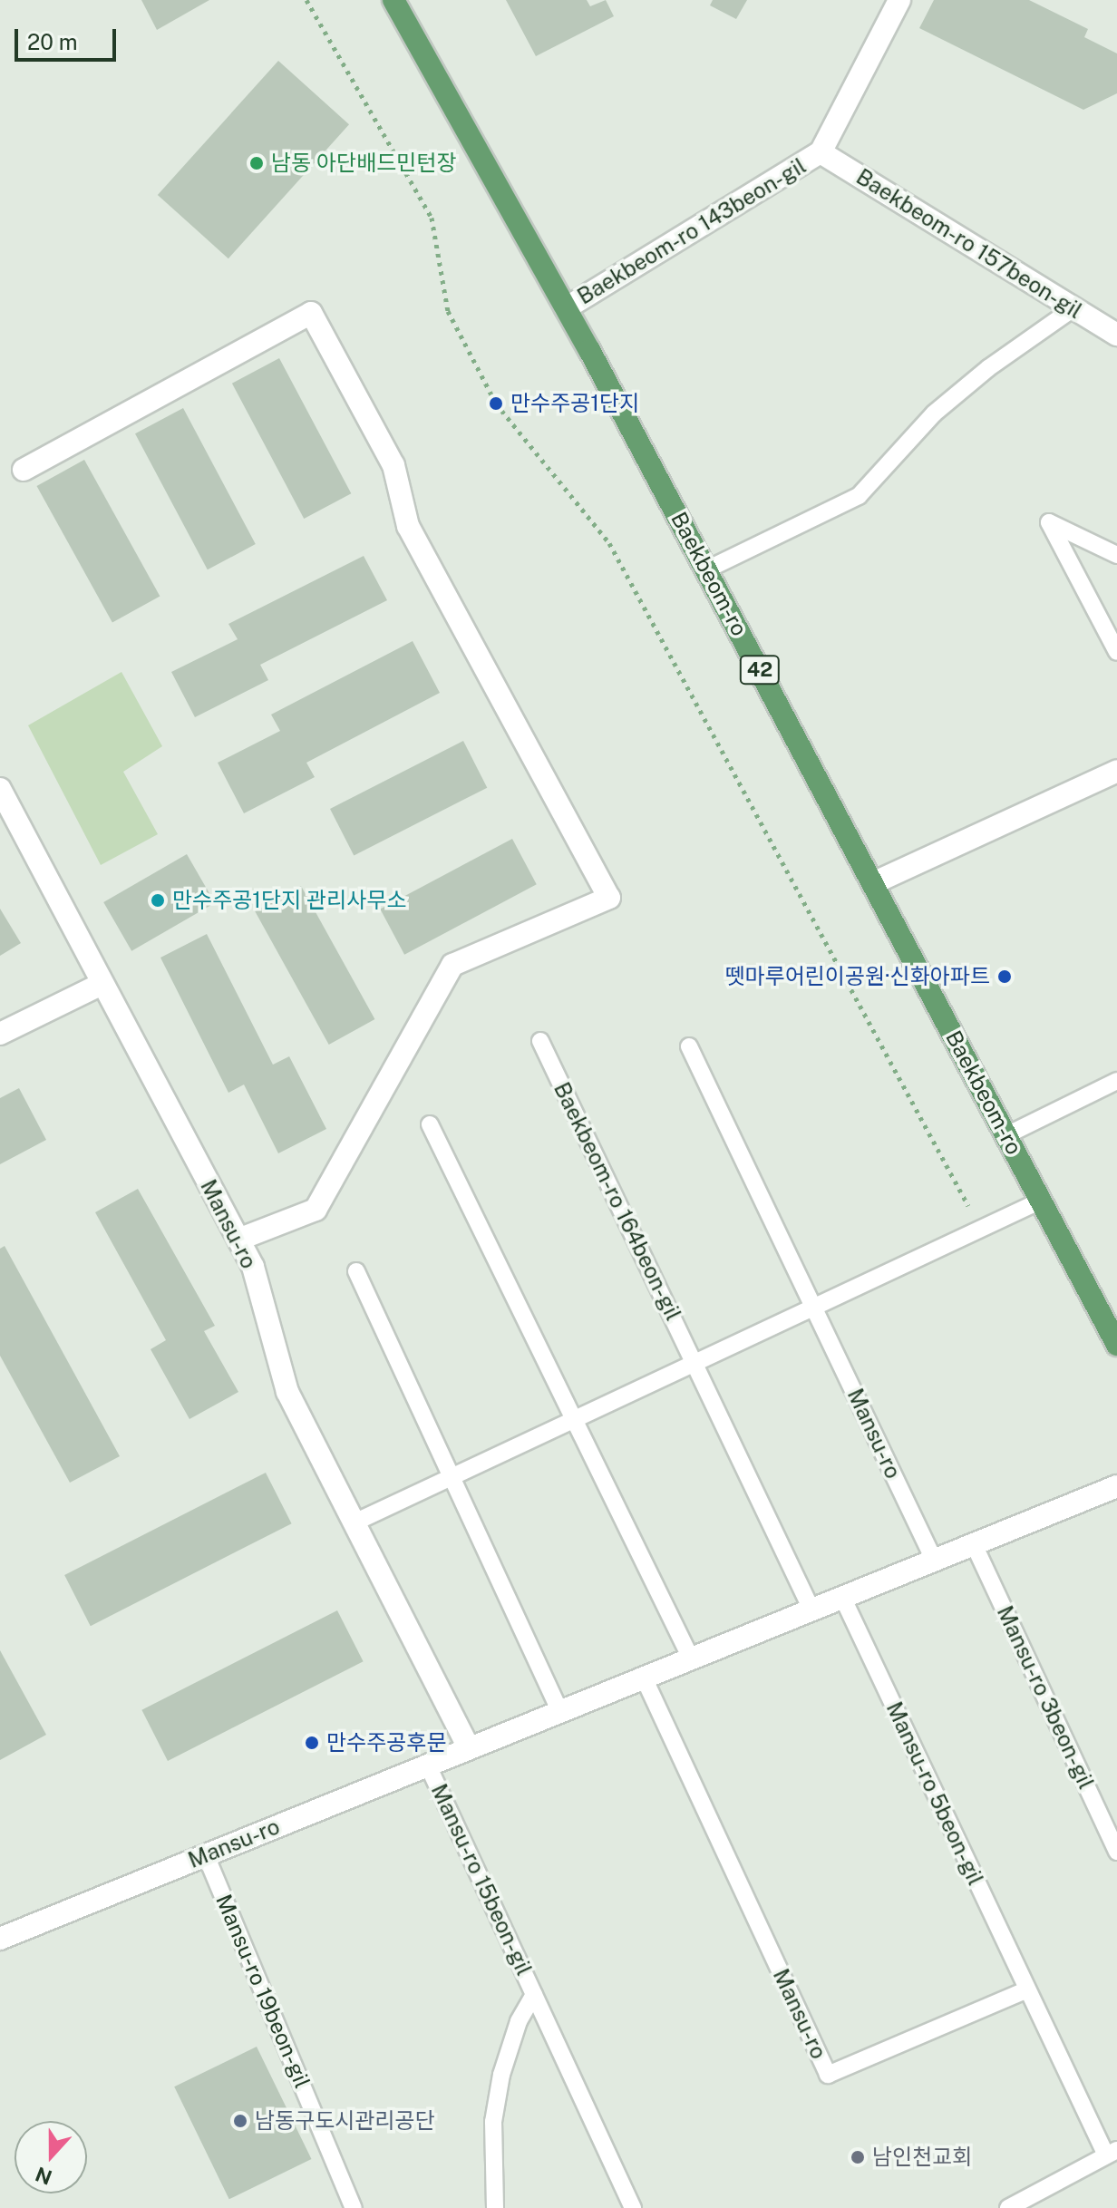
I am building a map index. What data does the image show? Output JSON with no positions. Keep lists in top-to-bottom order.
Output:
{
  "streets": {
    "main road": ["Baekbeom-ro", "42"],
    "street": ["Baekbeom-ro 143beon-gil", "Baekbeom-ro 157beon-gil", "Mansu-ro"],
    "lane": [
      "Baekbeom-ro 164beon-gil",
      "Mansu-ro 3beon-gil",
      "Mansu-ro 5beon-gil",
      "Mansu-ro 15beon-gil",
      "Mansu-ro 19beon-gil"
    ]
  },
  "crossings": [
    ["Baekbeom-ro 143beon-gil", "Baekbeom-ro 157beon-gil"],
    ["Baekbeom-ro 143beon-gil", "Baekbeom-ro"],
    ["Mansu-ro", "Mansu-ro 3beon-gil"],
    ["Mansu-ro", "Mansu-ro 5beon-gil"],
    ["Mansu-ro", "Mansu-ro 15beon-gil"],
    ["Mansu-ro", "Mansu-ro 19beon-gil"]
  ],
  "places": [
    "남동 아단배드민턴장",
    "만수주공1단지",
    "만수주공1단지 관리사무소",
    "뗏마루어린이공원·신화아파트",
    "만수주공후문",
    "남동구도시관리공단",
    "남인천교회"
  ],
  "scale_bar": "20 m",
  "north": "bottom"
}
